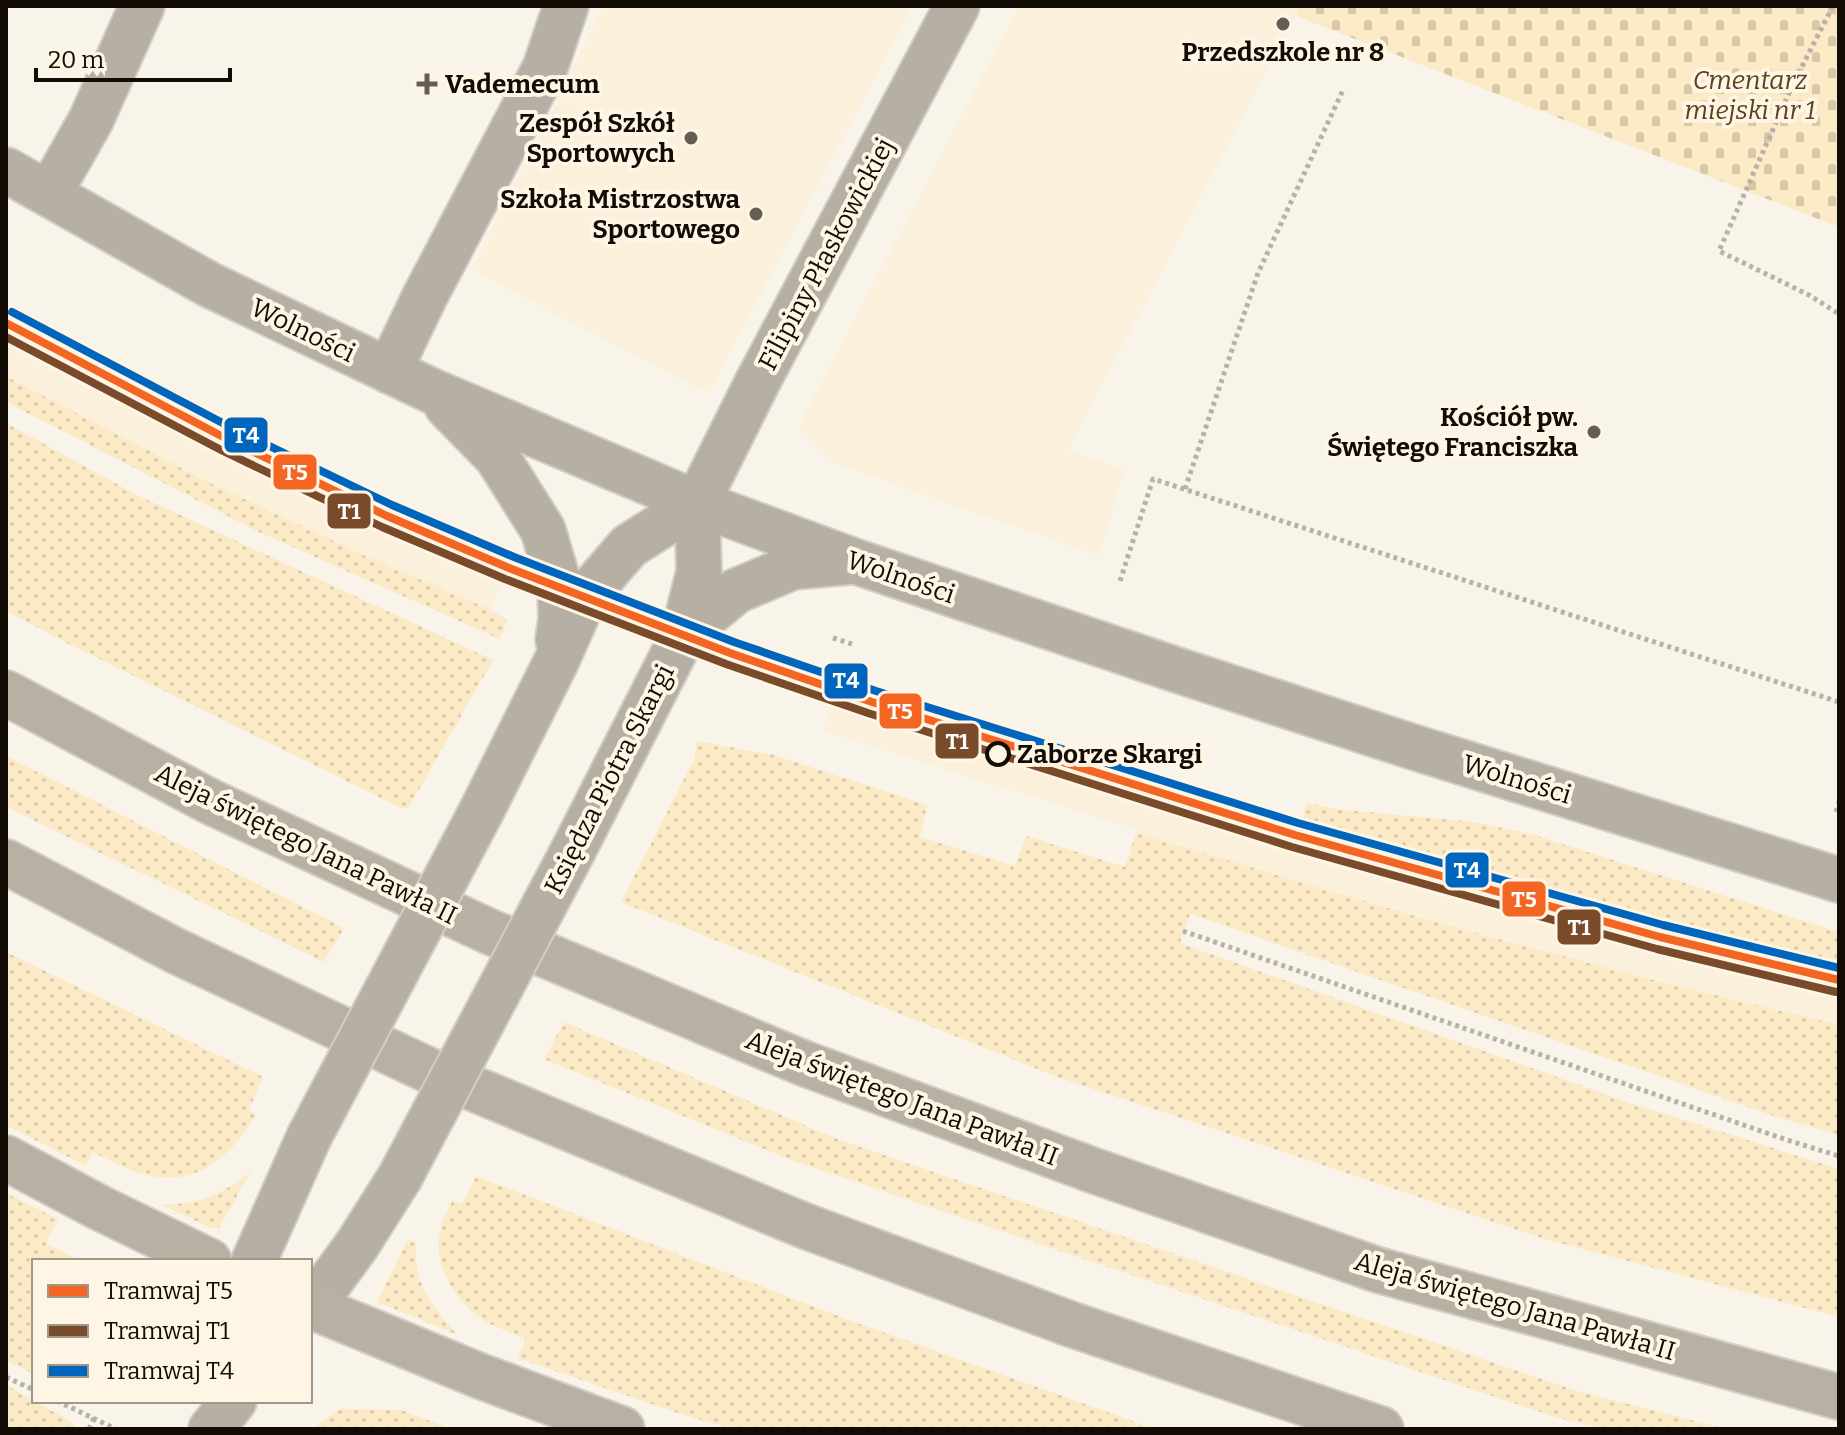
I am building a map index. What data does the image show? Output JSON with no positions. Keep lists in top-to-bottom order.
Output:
{
  "streets": {
    "main road": ["Aleja świętego Jana Pawła II"],
    "street": ["Filipiny Płaskowickiej", "Wolności", "Księdza Piotra Skargi"]
  },
  "crossings": [
    ["Filipiny Płaskowickiej", "Wolności"],
    ["Filipiny Płaskowickiej", "Księdza Piotra Skargi"],
    ["Wolności", "Księdza Piotra Skargi"]
  ],
  "parks": ["Cmentarz miejski nr 1"],
  "places": {
    "other": [
      "Przedszkole nr 8",
      "Zespół Szkół Sportowych",
      "Szkoła Mistrzostwa Sportowego",
      "Kościół pw. Świętego Franciszka",
      "Zaborze Skargi"
    ],
    "health": ["Vademecum"]
  },
  "lines": ["tram line T4", "tram line T5", "tram line T1"],
  "legend": ["Tramwaj T5", "Tramwaj T1", "Tramwaj T4"],
  "scale_bar": "20 m"
}
